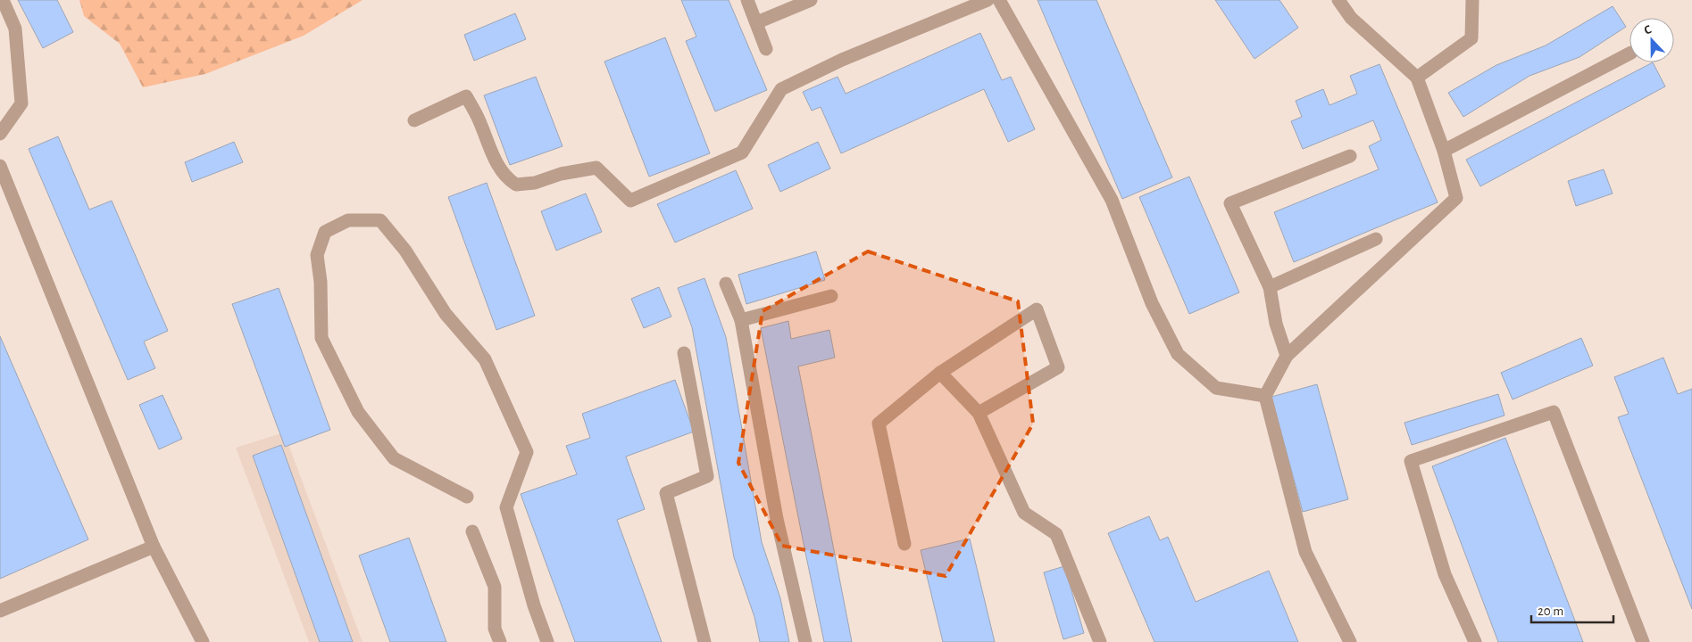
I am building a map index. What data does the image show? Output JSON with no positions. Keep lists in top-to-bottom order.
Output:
{
  "scale_bar": "20 m",
  "north": "top"
}
